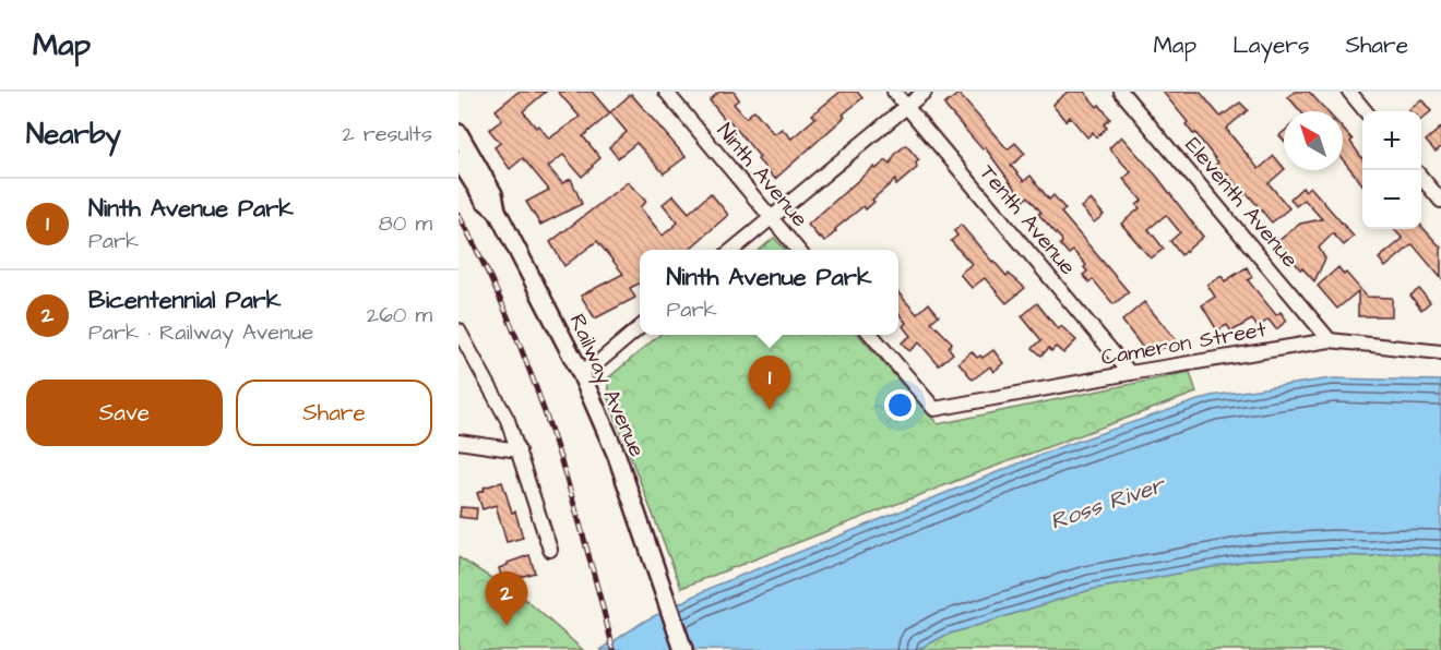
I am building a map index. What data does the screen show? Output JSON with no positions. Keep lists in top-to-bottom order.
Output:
{
  "streets": {
    "main road": ["Railway Avenue"],
    "street": [
      "Ninth Avenue",
      "Eleventh Avenue",
      "Tenth Avenue",
      "Cameron Street"
    ]
  },
  "crossings": [
    ["Eleventh Avenue", "Cameron Street"],
    ["Tenth Avenue", "Cameron Street"]
  ],
  "water": ["Ross River"],
  "north": "top left",
  "page": {
    "header": "Map",
    "nav": ["Map", "Layers", "Share"],
    "heading": ["Nearby", "2 results"],
    "map_buttons": ["+", "−"],
    "list": [
      {
        "mark": "1",
        "name": "Ninth Avenue Park",
        "note": "Park",
        "value": "80 m"
      },
      {
        "mark": "2",
        "name": "Bicentennial Park",
        "note": "Park · Railway Avenue",
        "value": "260 m"
      }
    ],
    "popup": ["Ninth Avenue Park", "Park"],
    "pins": ["1", "2"],
    "buttons": ["Save", "Share"]
  }
}
